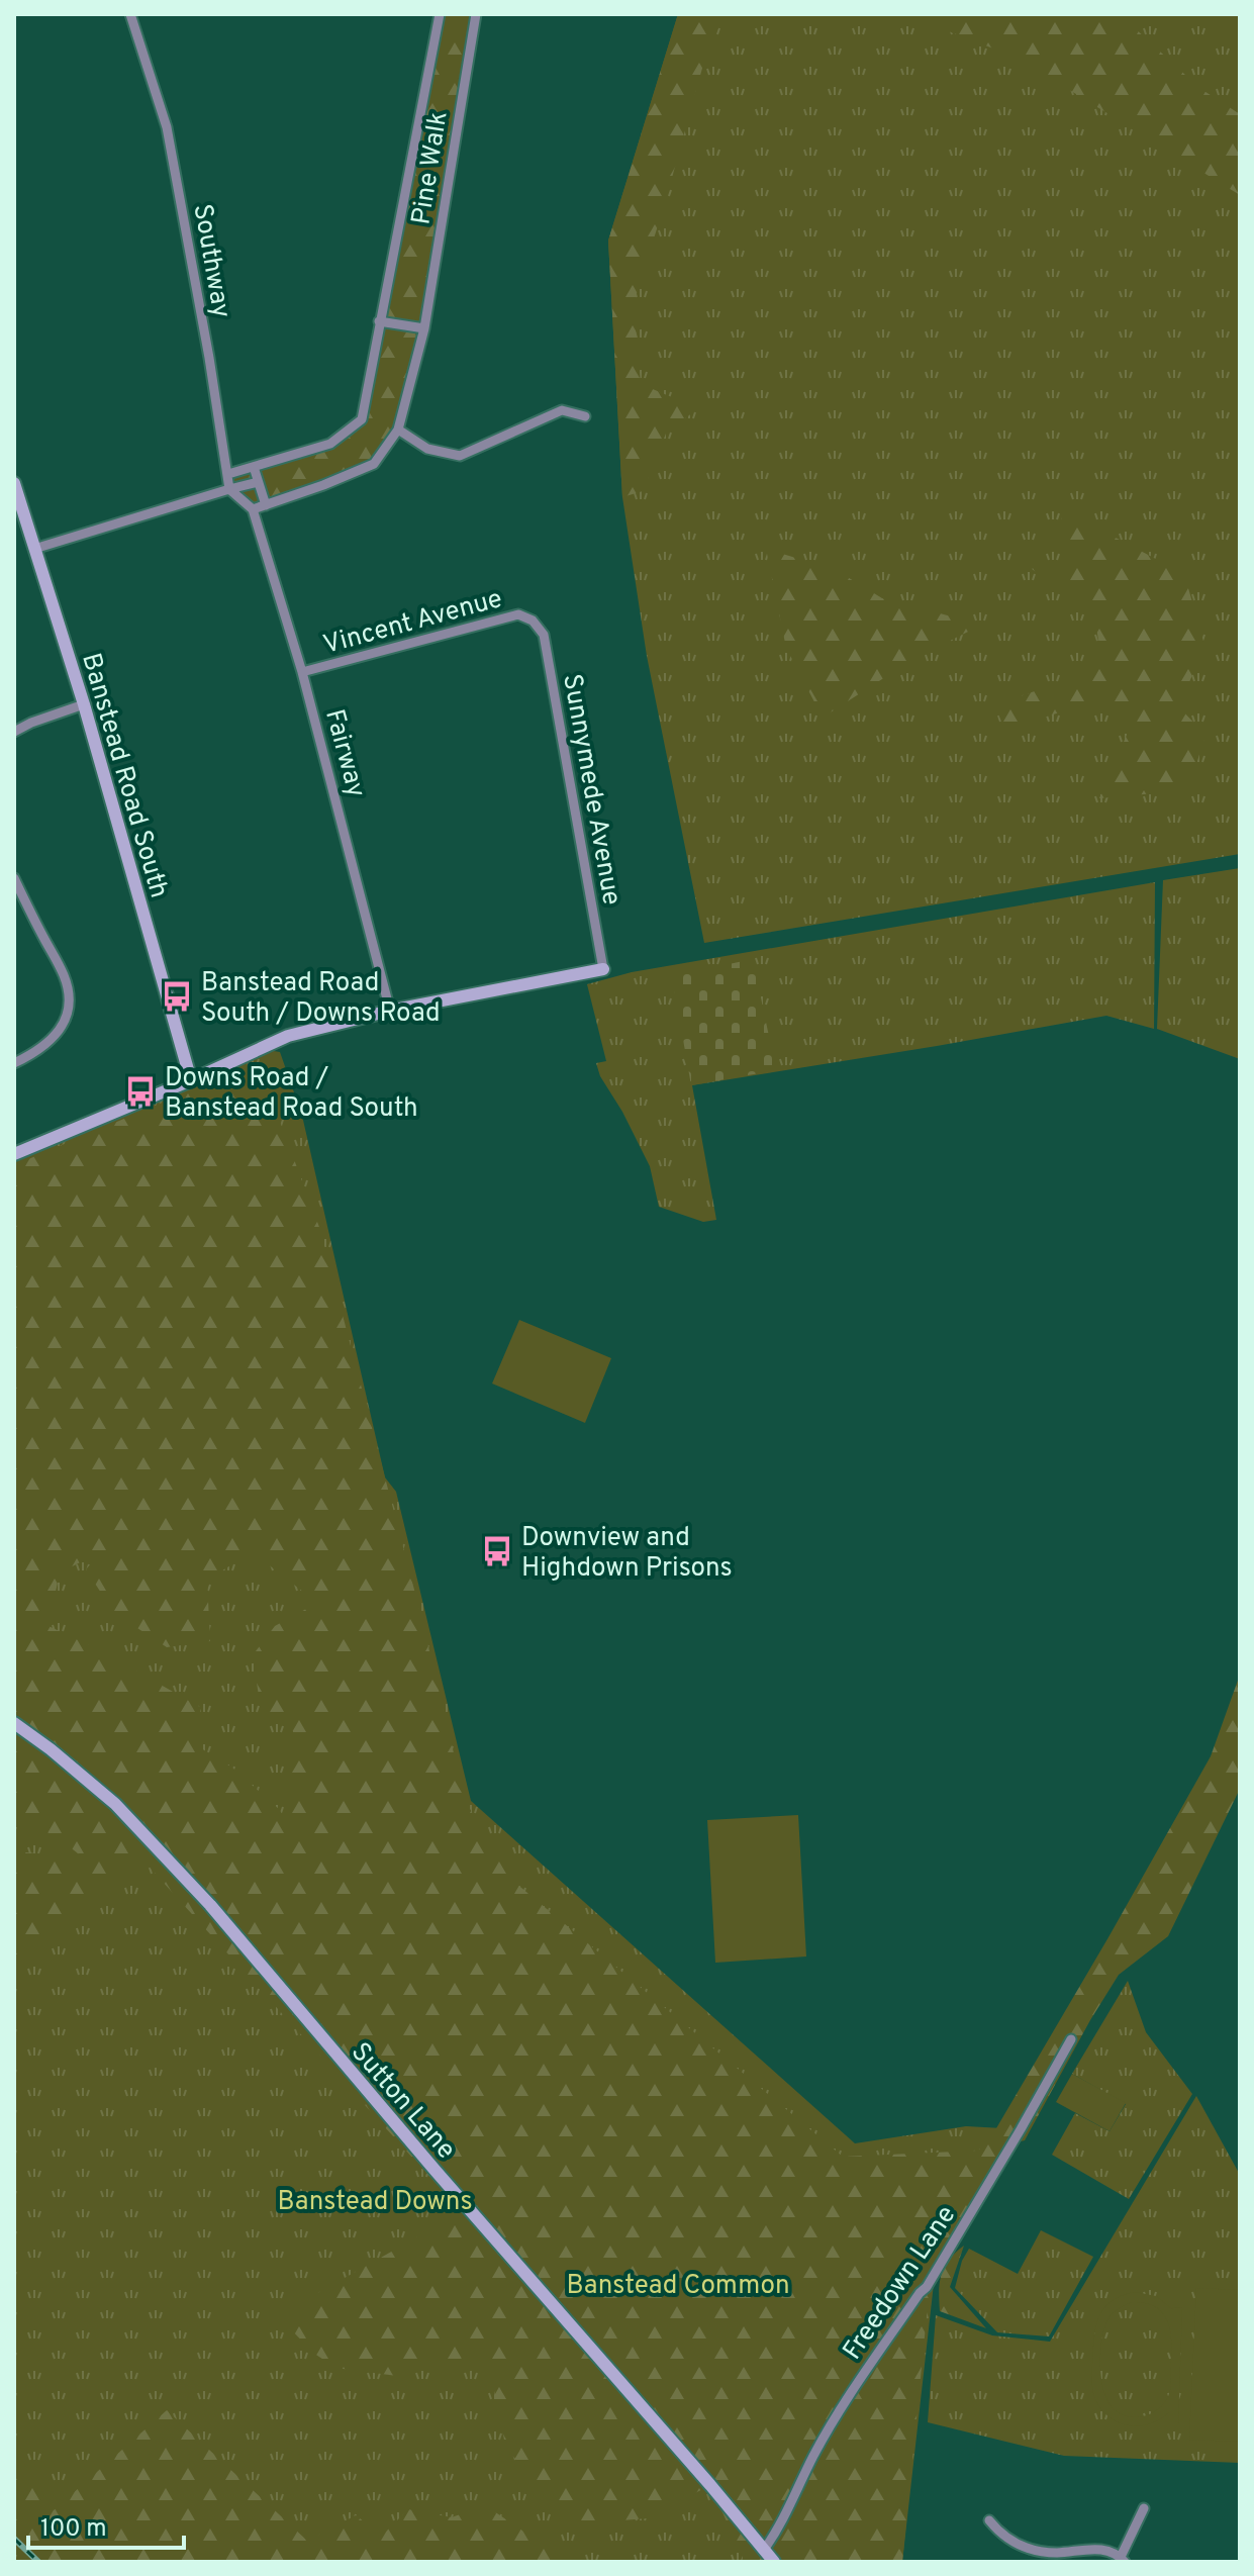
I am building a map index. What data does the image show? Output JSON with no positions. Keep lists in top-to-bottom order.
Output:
{
  "streets": {
    "street": [
      "Pine Walk",
      "Southway",
      "Vincent Avenue",
      "Fairway",
      "Banstead Road South",
      "Sunnymede Avenue",
      "Sutton Lane",
      "Freedown Lane"
    ]
  },
  "crossings": [
    ["Pine Walk", "Southway"],
    ["Pine Walk", "Fairway"],
    ["Vincent Avenue", "Fairway"],
    ["Vincent Avenue", "Sunnymede Avenue"],
    ["Sutton Lane", "Freedown Lane"]
  ],
  "parks": ["Banstead Downs", "Banstead Common"],
  "places": {
    "bus stop": ["Banstead Road South / Downs Road", "Downs Road / Banstead Road South", "Downview and Highdown Prisons"]
  },
  "scale_bar": "100 m"
}
